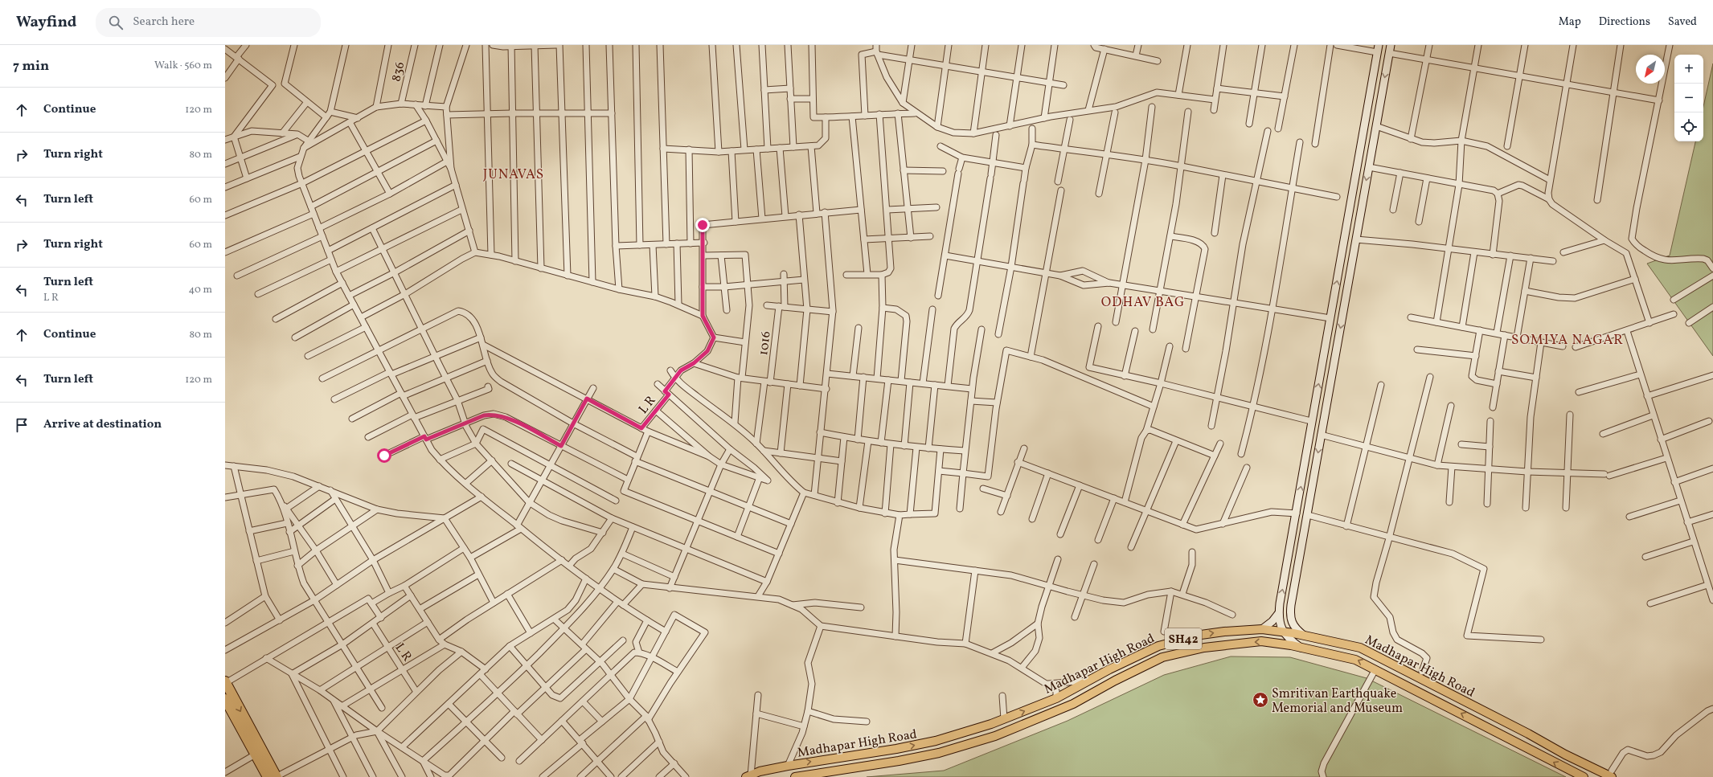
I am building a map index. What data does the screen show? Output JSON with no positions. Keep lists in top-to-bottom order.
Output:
{
  "streets": {
    "main road": ["SH42", "Madhapar High Road"],
    "street": ["836", "1016", "L R"]
  },
  "districts": ["JUNAVAS", "ODHAV BAG", "SOMIYA NAGAR"],
  "places": {
    "place": ["Smritivan Earthquake Memorial and Museum"]
  },
  "north": "bottom left",
  "page": {
    "header": "Wayfind",
    "search": "Search here",
    "nav": ["Map", "Directions", "Saved"],
    "heading": ["7 min", "Walk · 560 m"],
    "map_buttons": ["+", "−"],
    "list": [
      ["Continue", "120 m"],
      ["Turn right", "80 m"],
      ["Turn left", "60 m"],
      ["Turn right", "60 m"],
      ["Turn left", "L R", "40 m"],
      ["Continue", "80 m"],
      ["Turn left", "120 m"],
      "Arrive at destination"
    ]
  }
}
